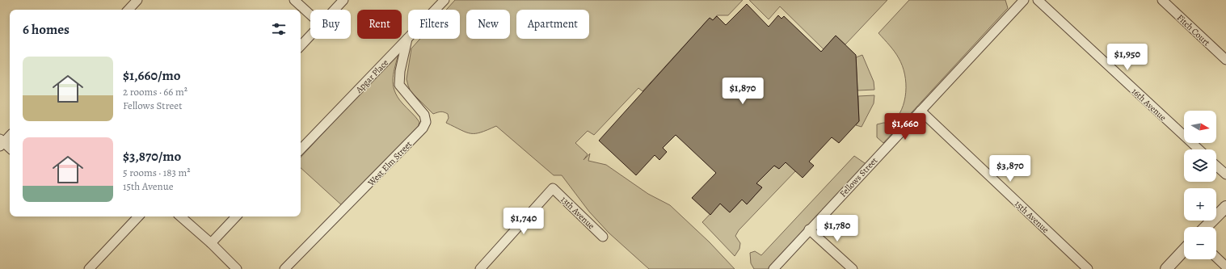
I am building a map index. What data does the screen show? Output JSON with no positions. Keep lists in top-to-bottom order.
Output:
{
  "streets": {
    "street": [
      "Fitch Court",
      "Apgar Place",
      "16th Avenue",
      "West Elm Street",
      "Fellows Street",
      "13th Avenue",
      "15th Avenue"
    ]
  },
  "crossings": [
    ["Apgar Place", "West Elm Street"],
    ["Fellows Street", "15th Avenue"]
  ],
  "north": "right",
  "page": {
    "chip": [
      "Buy",
      "Rent",
      "Filters",
      "New",
      "Apartment"
    ],
    "heading": "6 homes",
    "price": [
      "$1,950",
      "$1,870",
      "$1,660",
      "$3,870",
      "$1,740",
      "$1,780"
    ],
    "list": [
      {
        "name": "$1,660/mo",
        "note": "2 rooms · 66 m² · Fellows Street"
      },
      {
        "name": "$3,870/mo",
        "note": "5 rooms · 183 m² · 15th Avenue"
      }
    ],
    "map_buttons": ["+", "−"]
  }
}
